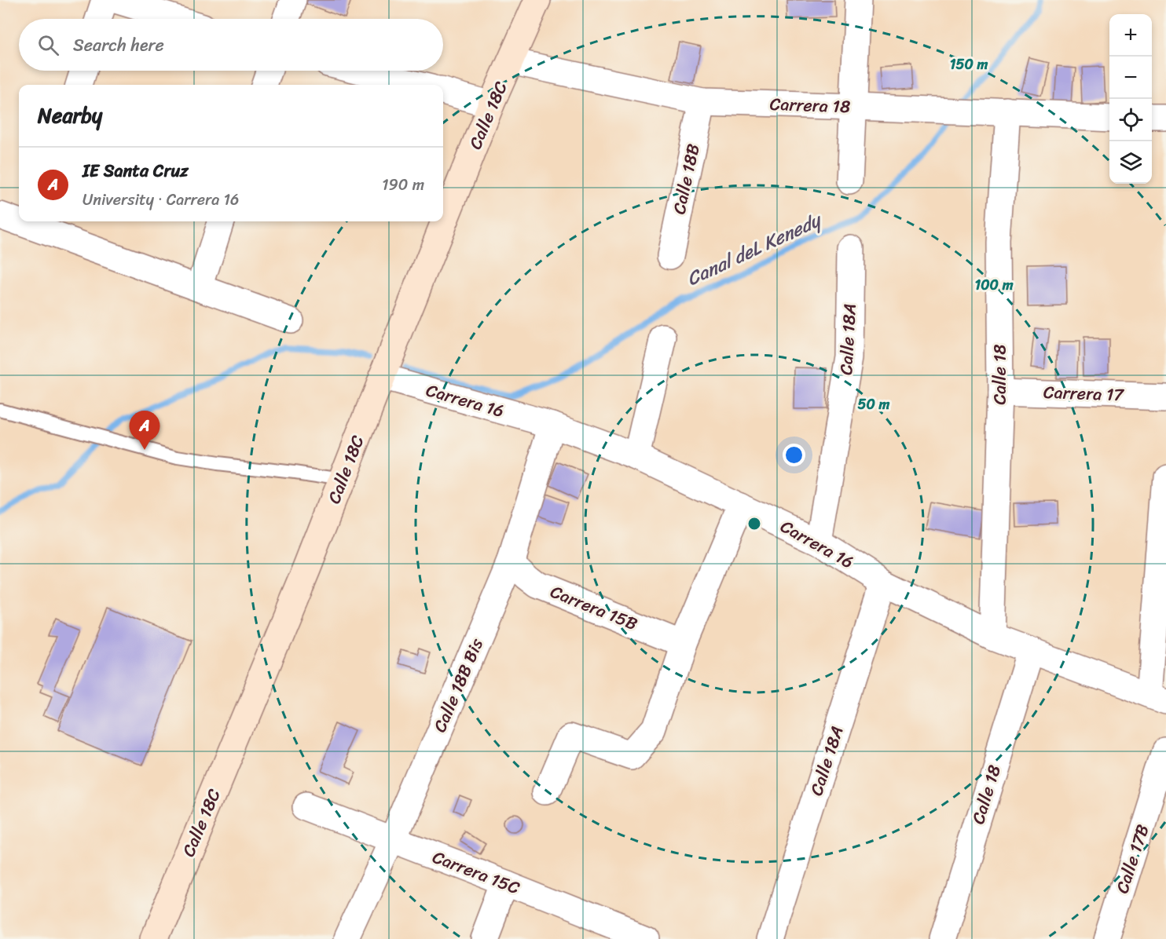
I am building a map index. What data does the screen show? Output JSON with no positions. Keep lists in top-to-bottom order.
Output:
{
  "streets": {
    "main road": ["Calle 18C"],
    "street": [
      "Carrera 18",
      "Calle 18B",
      "Calle 18A",
      "Calle 18",
      "Carrera 17",
      "Carrera 16",
      "Carrera 15B",
      "Calle 18B Bis",
      "Calle 17B",
      "Carrera 15C"
    ]
  },
  "crossings": [
    ["Carrera 18", "Calle 18C"],
    ["Carrera 18", "Calle 18B"],
    ["Carrera 18", "Calle 18"],
    ["Calle 18C", "Carrera 16"],
    ["Calle 18A", "Carrera 16"],
    ["Calle 18", "Carrera 17"],
    ["Calle 18", "Carrera 16"],
    ["Carrera 16", "Calle 18B Bis"],
    ["Carrera 15B", "Calle 18B Bis"],
    ["Calle 18B Bis", "Carrera 15C"]
  ],
  "water": ["Canal deL Kenedy"],
  "page": {
    "map_buttons": ["+", "−"],
    "search": "Search here",
    "heading": "Nearby",
    "list": [
      {
        "mark": "A",
        "name": "IE Santa Cruz",
        "note": "University · Carrera 16",
        "value": "190 m"
      }
    ],
    "pins": "A"
  },
  "rings": ["150 m", "100 m", "50 m"]
}
